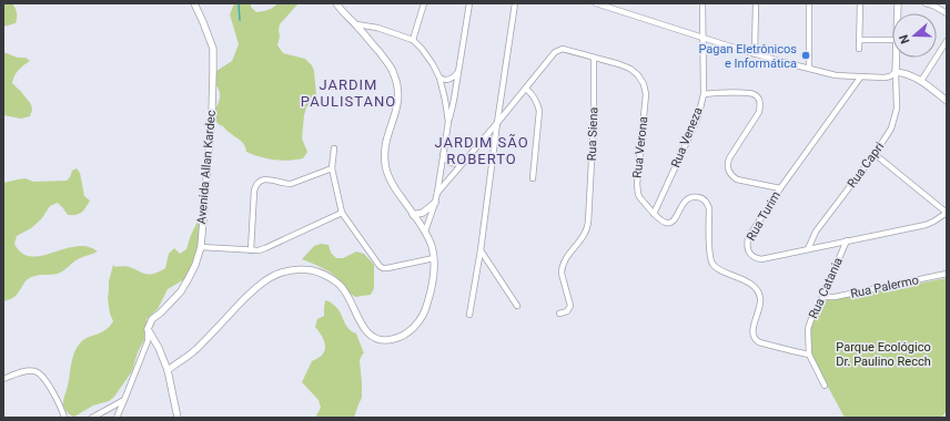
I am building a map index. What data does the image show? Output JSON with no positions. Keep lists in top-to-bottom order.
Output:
{
  "streets": {
    "street": [
      "Rua Siena",
      "Rua Veneza",
      "Rua Verona",
      "Rua Capri",
      "Avenida Allan Kardec",
      "Rua Turim",
      "Rua Palermo",
      "Rua Catania"
    ]
  },
  "crossings": [
    ["Rua Siena", "Rua Verona"],
    ["Rua Veneza", "Rua Verona"],
    ["Rua Capri", "Rua Turim"],
    ["Rua Turim", "Rua Catania"],
    ["Rua Palermo", "Rua Catania"]
  ],
  "districts": ["JARDIM PAULISTANO", "JARDIM SÃO ROBERTO"],
  "parks": ["Parque Ecológico Dr. Paulino Recch"],
  "places": ["Pagan Eletrônicos e Informática"],
  "north": "left"
}
